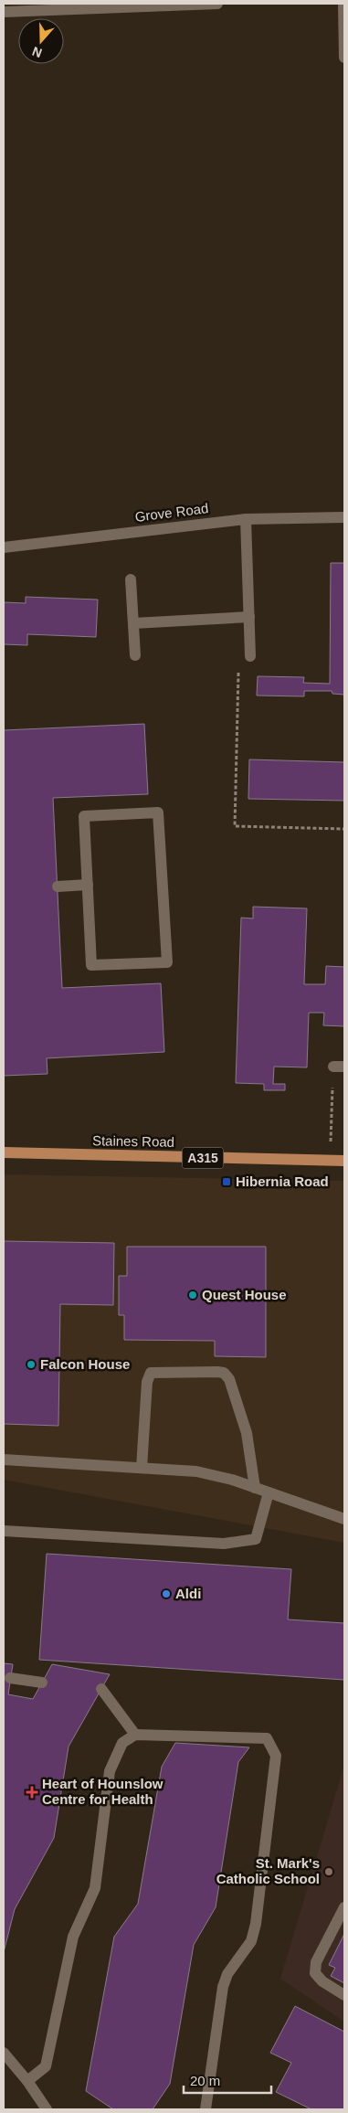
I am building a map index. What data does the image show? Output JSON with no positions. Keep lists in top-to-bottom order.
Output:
{
  "streets": {
    "main road": ["Staines Road", "A315"],
    "street": ["Grove Road"]
  },
  "places": {
    "transit": ["Hibernia Road"],
    "other": [
      "Quest House",
      "Falcon House",
      "Aldi",
      "St. Mark's Catholic School"
    ],
    "health": ["Heart of Hounslow Centre for Health"]
  },
  "scale_bar": "20 m",
  "north": "bottom"
}
